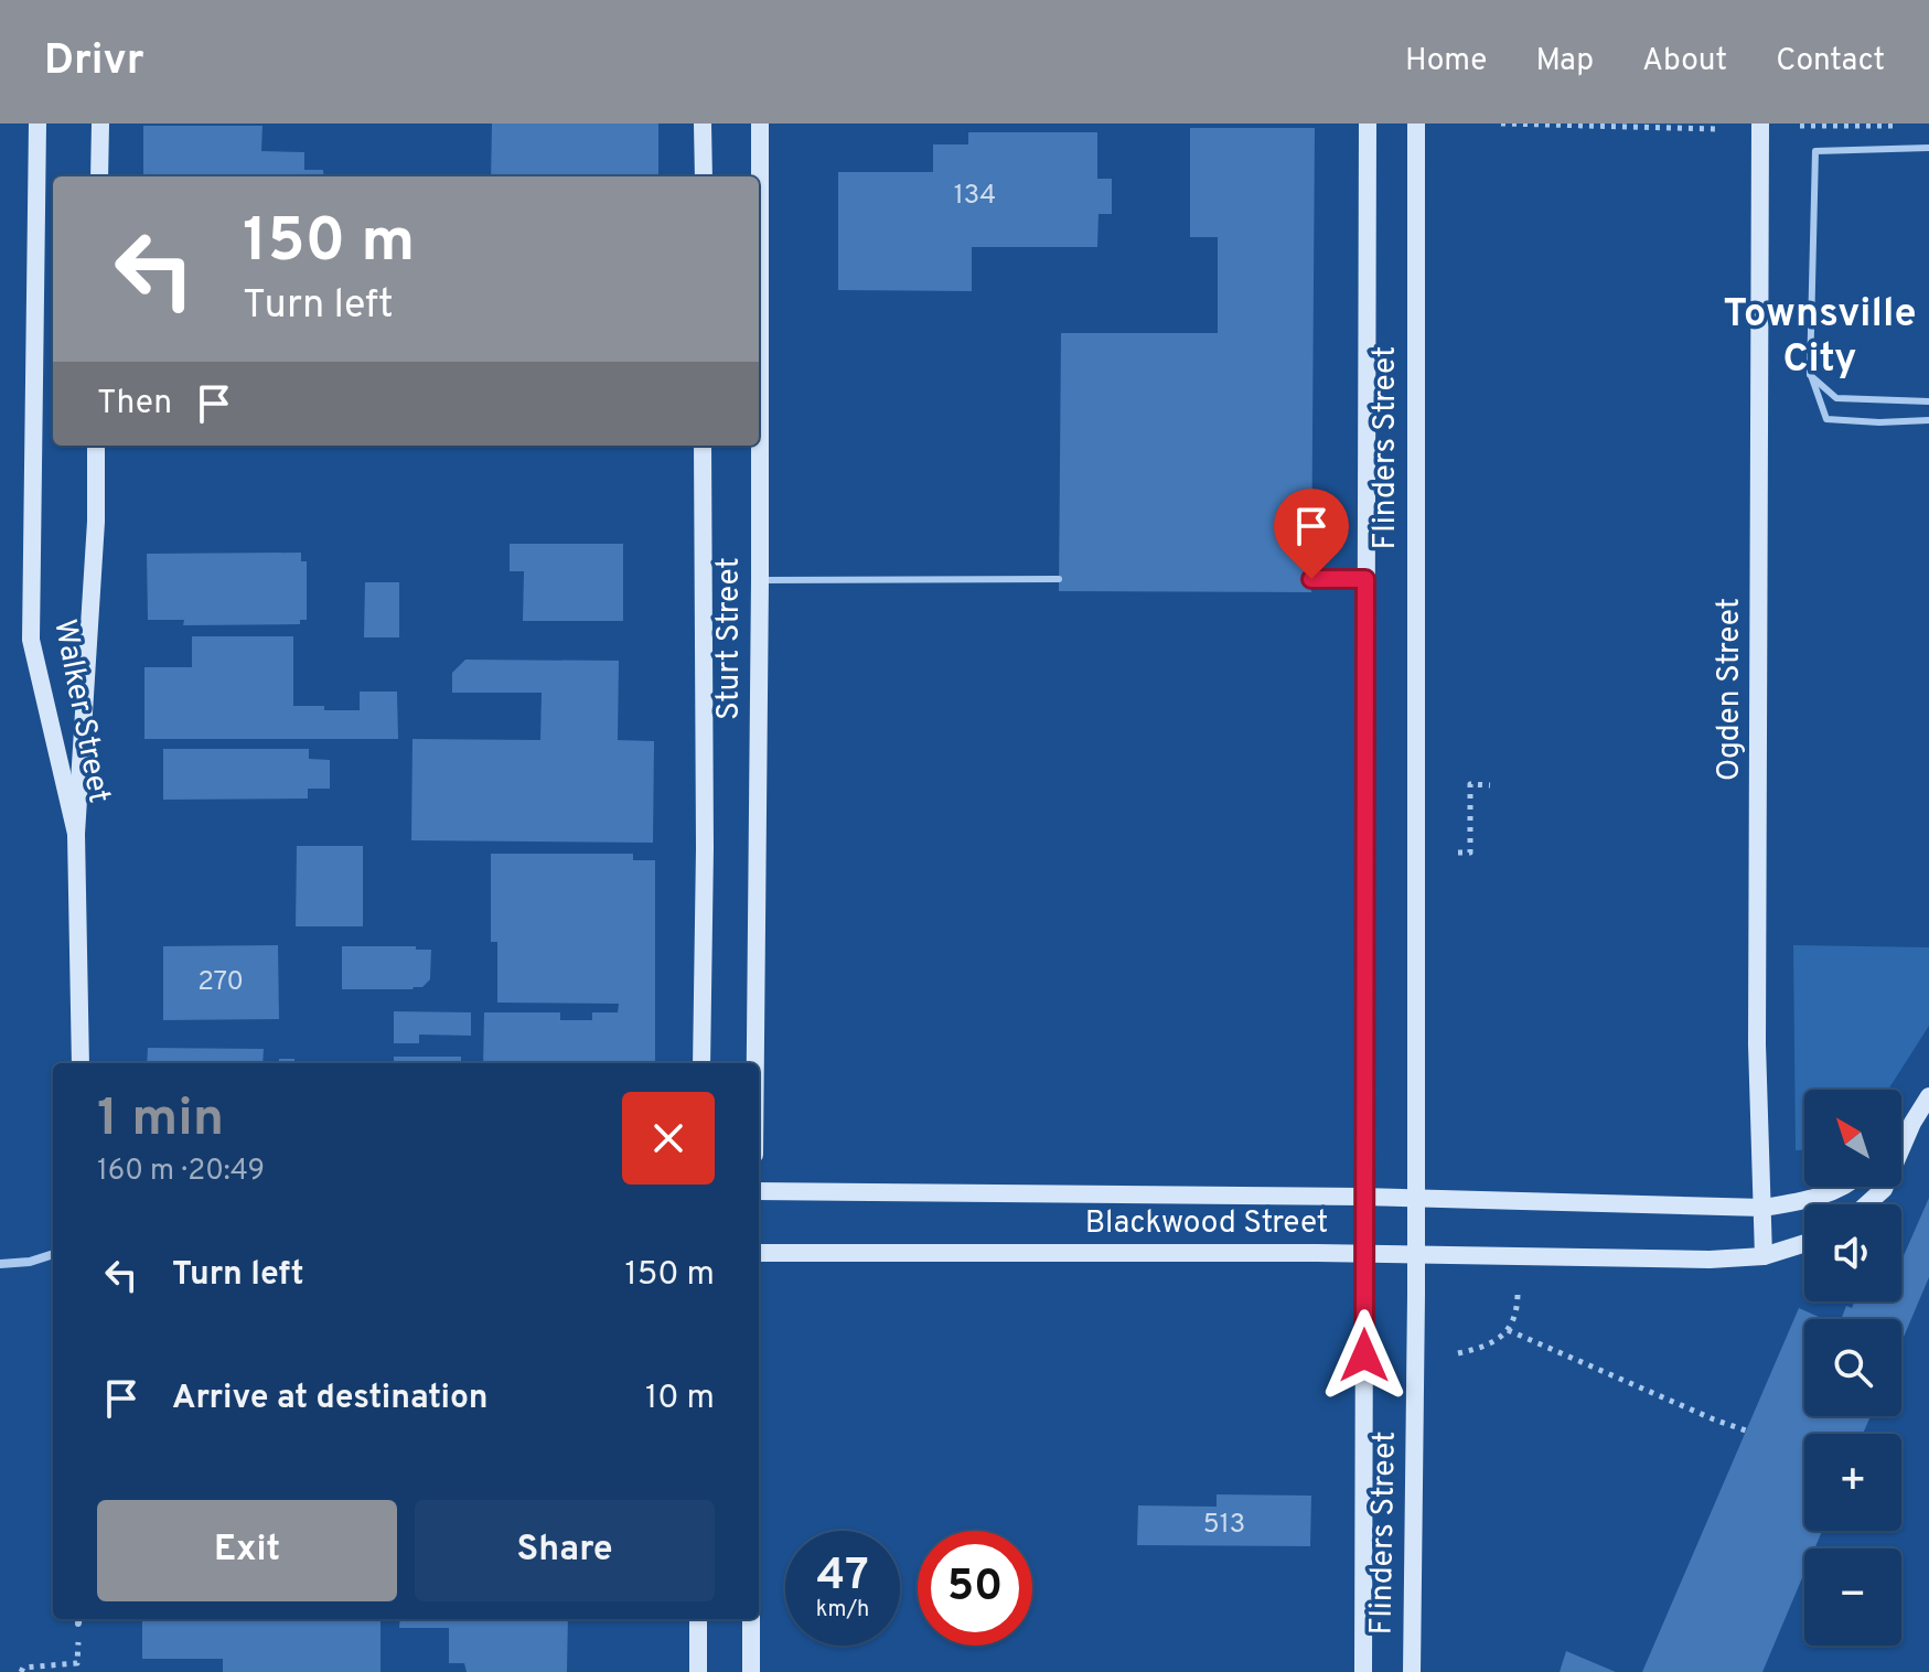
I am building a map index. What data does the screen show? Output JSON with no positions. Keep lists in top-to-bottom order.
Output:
{
  "streets": {
    "main road": [
      "Flinders Street",
      "Sturt Street",
      "Ogden Street",
      "Walker Street",
      "Blackwood Street"
    ]
  },
  "crossings": [
    ["Flinders Street", "Blackwood Street"],
    ["Ogden Street", "Blackwood Street"]
  ],
  "districts": ["Townsville City"],
  "house_numbers": ["134", "270", "513"],
  "north": "top left",
  "page": {
    "header": "Drivr",
    "nav": [
      "Home",
      "Map",
      "About",
      "Contact"
    ],
    "turn": ["150 m", "Turn left"],
    "then": "Then",
    "heading": ["1 min", "160 m · 20:49"],
    "map_buttons": ["+", "−"],
    "list": [
      {
        "name": "Turn left",
        "value": "150 m"
      },
      {
        "name": "Arrive at destination",
        "value": "10 m"
      }
    ],
    "buttons": ["Exit", "Share"],
    "speed": "47 km/h",
    "limit": "50"
  }
}
